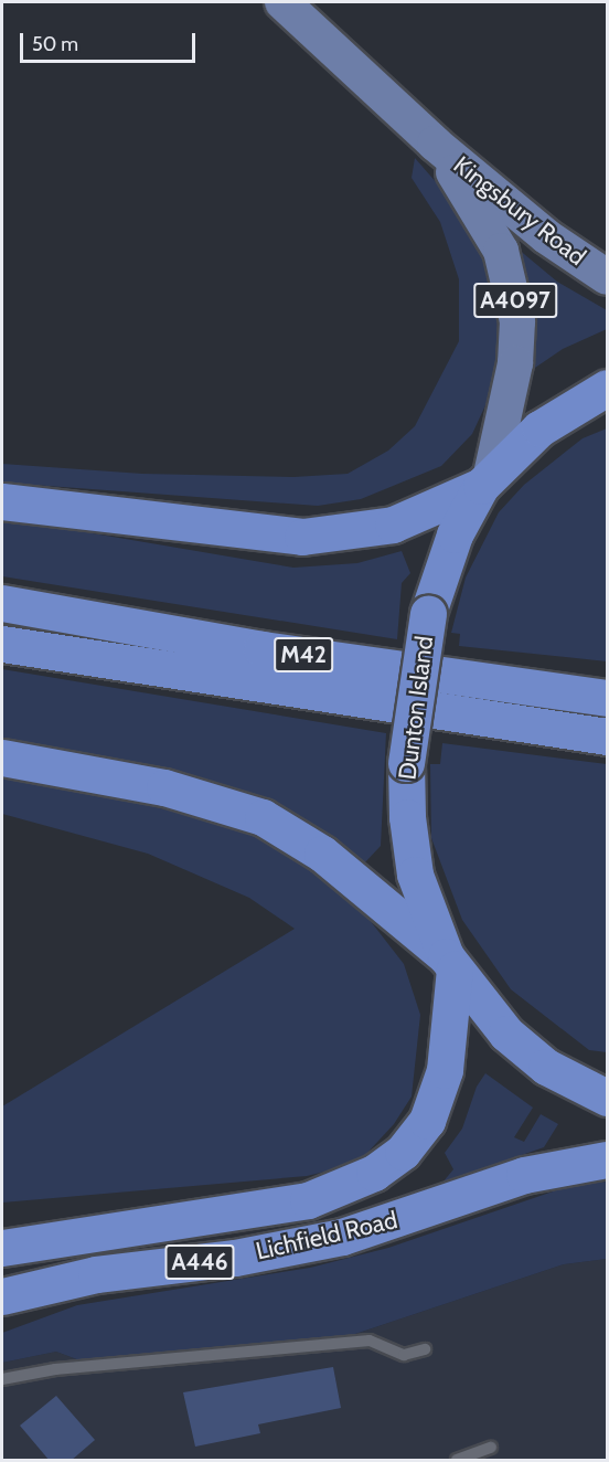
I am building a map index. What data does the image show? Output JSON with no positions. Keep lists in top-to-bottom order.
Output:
{
  "streets": {
    "highway": [
      "M42",
      "Dunton Island",
      "Lichfield Road",
      "A446"
    ],
    "main road": ["Kingsbury Road", "A4097"]
  },
  "crossings": [
    ["Kingsbury Road", "Dunton Island"],
    ["Dunton Island", "Lichfield Road"]
  ],
  "scale_bar": "50 m"
}
